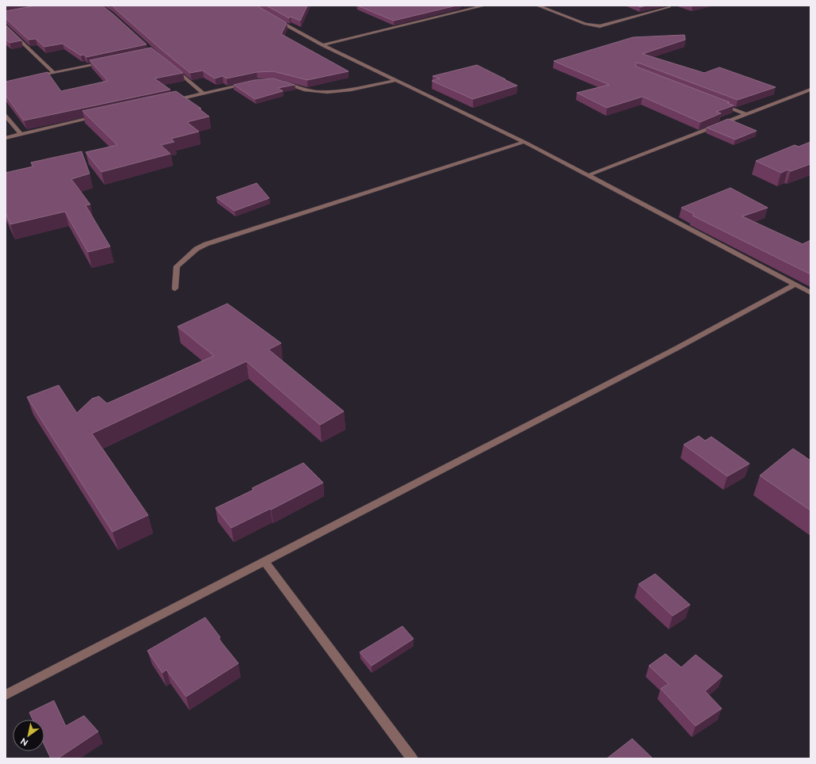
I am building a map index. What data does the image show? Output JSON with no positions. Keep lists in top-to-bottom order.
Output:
{
  "north": "bottom left"
}
